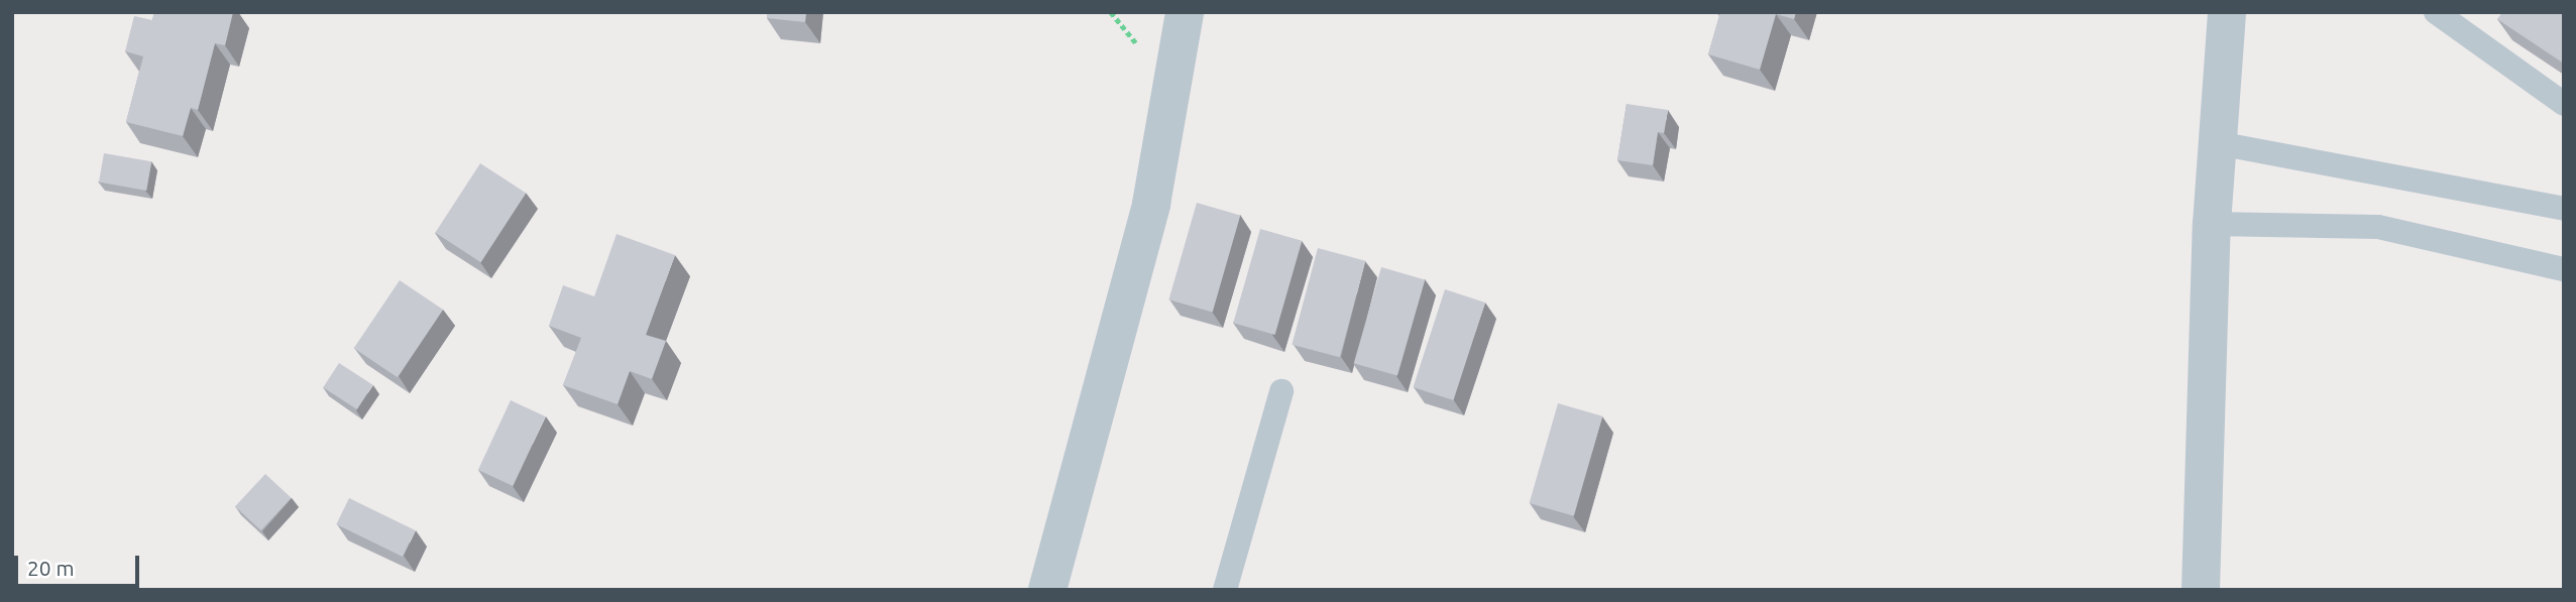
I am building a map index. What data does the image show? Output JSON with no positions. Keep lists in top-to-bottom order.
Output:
{
  "scale_bar": "20 m"
}
